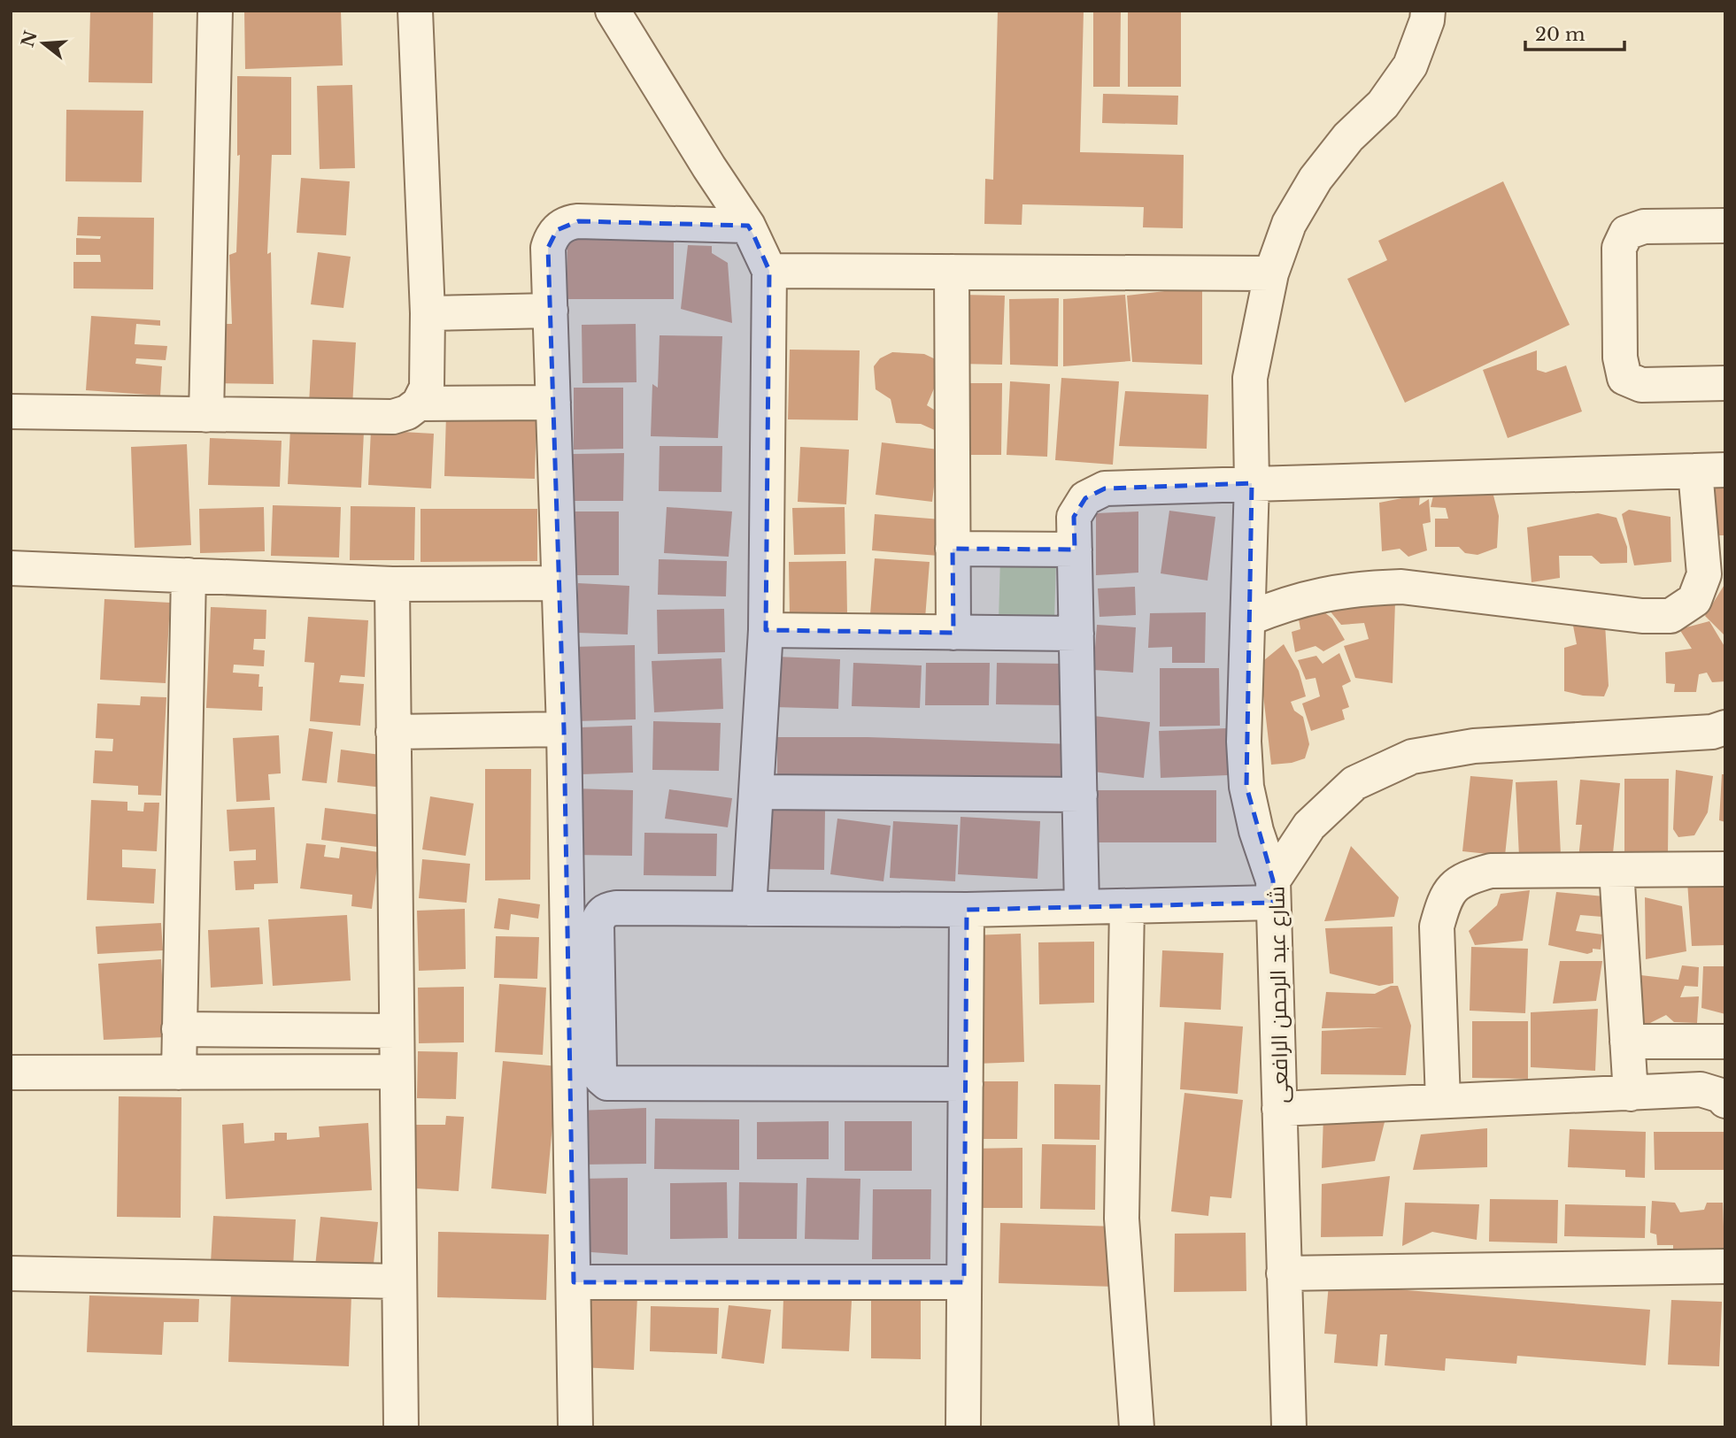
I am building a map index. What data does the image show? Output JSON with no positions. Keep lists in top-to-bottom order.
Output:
{
  "streets": {
    "street": ["شارع عبد الرحمن الرافعى"]
  },
  "scale_bar": "20 m",
  "north": "left"
}
